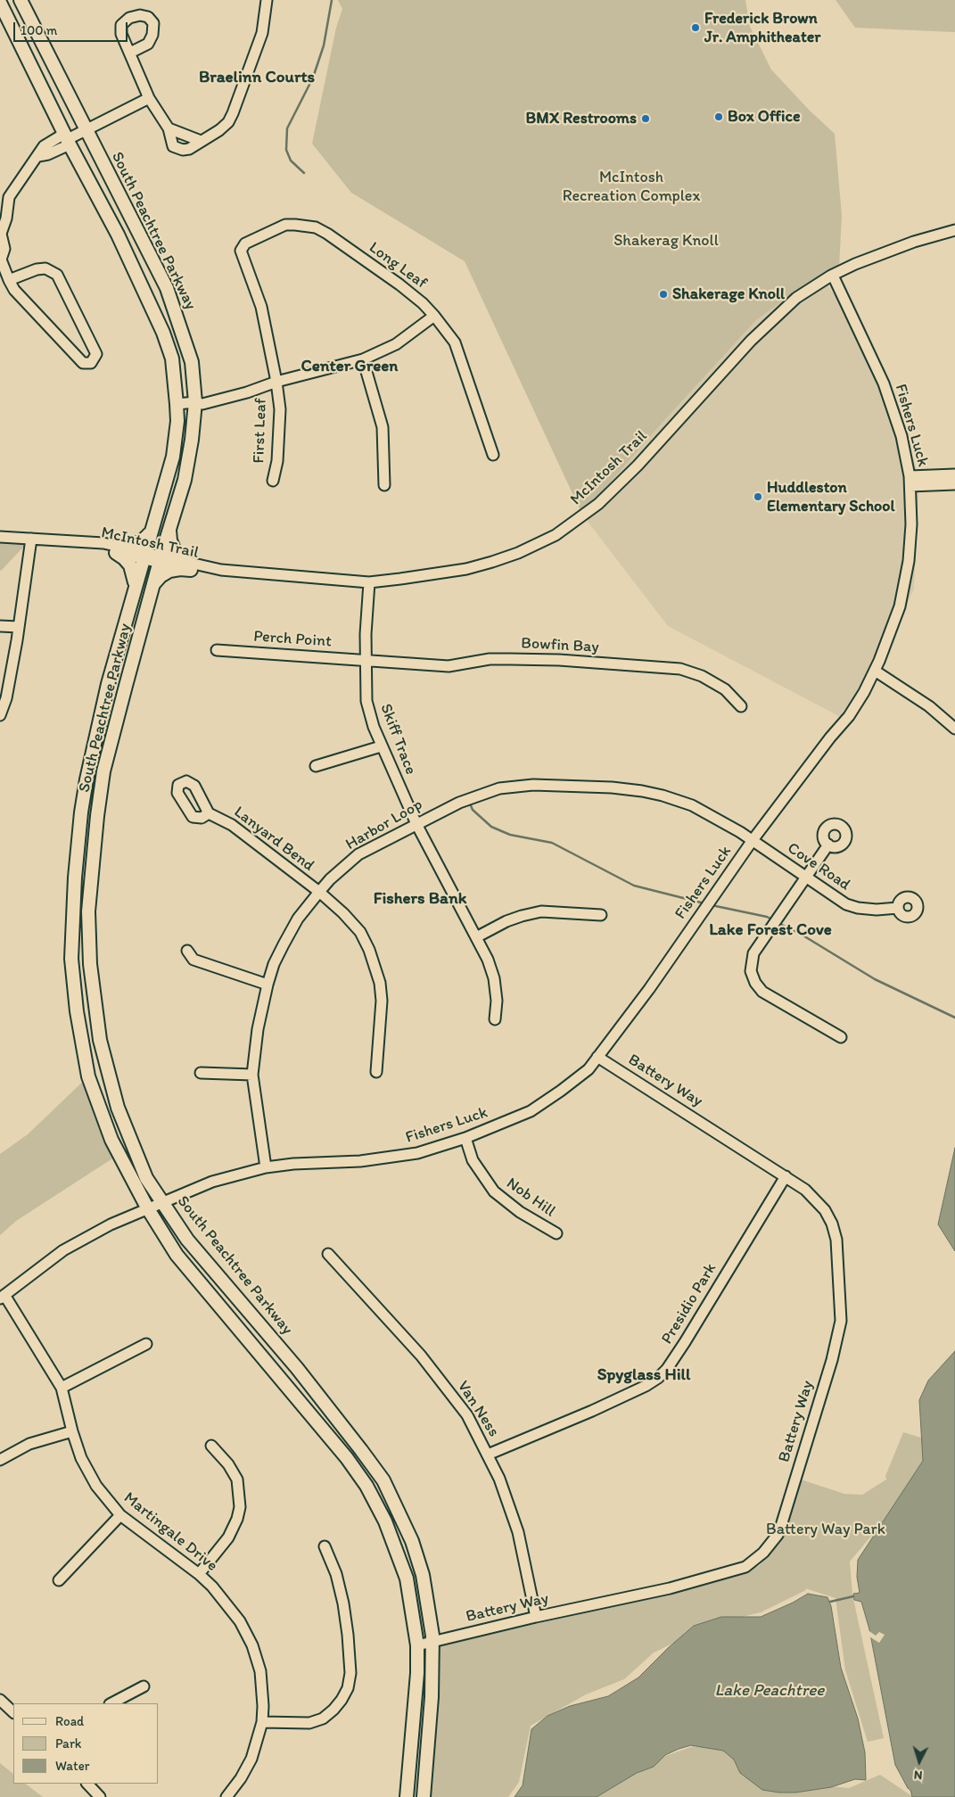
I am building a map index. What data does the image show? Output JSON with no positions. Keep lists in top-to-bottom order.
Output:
{
  "streets": {
    "main road": ["South Peachtree Parkway"],
    "street": [
      "Long Leaf",
      "Fishers Luck",
      "First Leaf",
      "McIntosh Trail",
      "Perch Point",
      "Bowfin Bay",
      "Skiff Trace",
      "Harbor Loop",
      "Lanyard Bend",
      "Cove Road",
      "Battery Way",
      "Nob Hill",
      "Presidio Park",
      "Van Ness",
      "Martingale Drive"
    ]
  },
  "crossings": [
    ["South Peachtree Parkway", "Fishers Luck"],
    ["South Peachtree Parkway", "McIntosh Trail"],
    ["South Peachtree Parkway", "Battery Way"],
    ["Long Leaf", "First Leaf"],
    ["Fishers Luck", "McIntosh Trail"],
    ["Fishers Luck", "Harbor Loop"],
    ["Fishers Luck", "Cove Road"],
    ["Fishers Luck", "Battery Way"],
    ["Fishers Luck", "Nob Hill"],
    ["Fishers Luck", "Martingale Drive"],
    ["McIntosh Trail", "Skiff Trace"],
    ["Perch Point", "Bowfin Bay"],
    ["Perch Point", "Skiff Trace"],
    ["Bowfin Bay", "Skiff Trace"],
    ["Skiff Trace", "Harbor Loop"],
    ["Harbor Loop", "Lanyard Bend"],
    ["Harbor Loop", "Cove Road"],
    ["Battery Way", "Presidio Park"],
    ["Battery Way", "Van Ness"],
    ["Presidio Park", "Van Ness"]
  ],
  "districts": [
    "Braelinn Courts",
    "Center Green",
    "Fishers Bank",
    "Lake Forest Cove",
    "Spyglass Hill"
  ],
  "water": ["Lake Peachtree"],
  "parks": ["McIntosh Recreation Complex", "Shakerag Knoll", "Battery Way Park"],
  "places": [
    "Frederick Brown Jr. Amphitheater",
    "Box Office",
    "BMX Restrooms",
    "Shakerage Knoll",
    "Huddleston Elementary School"
  ],
  "legend": ["Road", "Park", "Water"],
  "scale_bar": "100 m",
  "north": "bottom"
}
